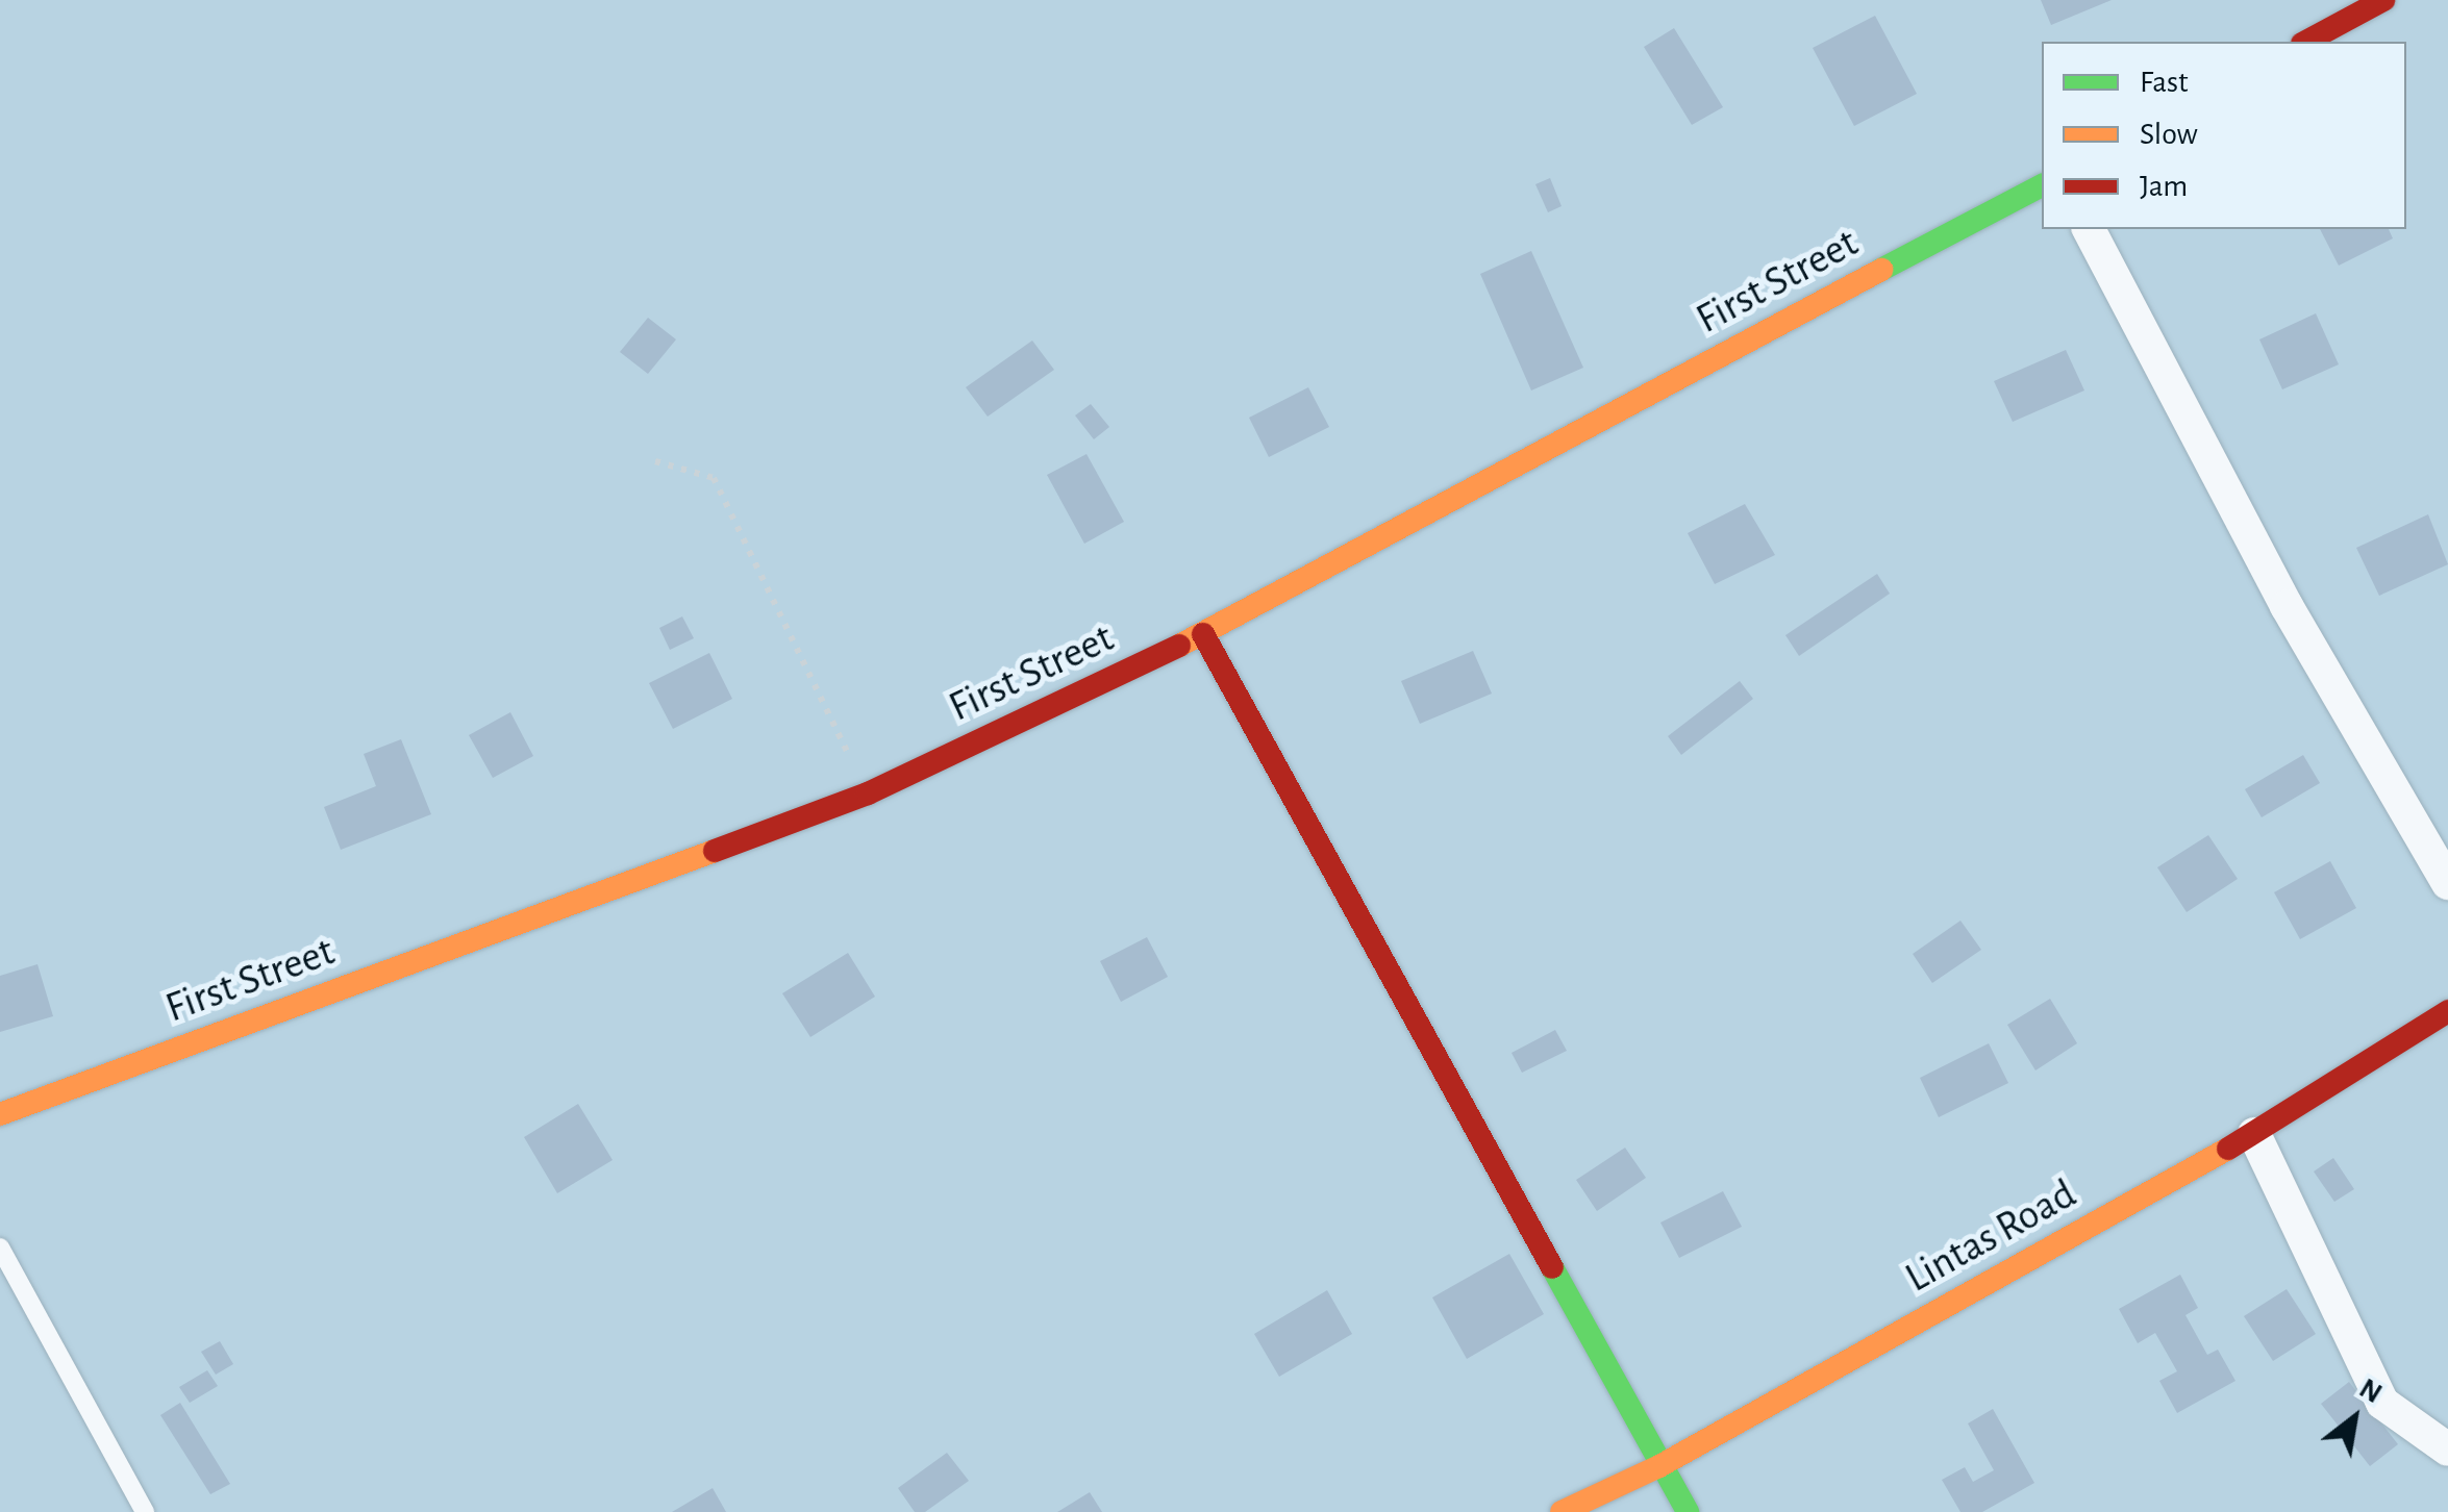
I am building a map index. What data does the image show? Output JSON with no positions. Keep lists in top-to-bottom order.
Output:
{
  "streets": {
    "street": ["First Street", "Lintas Road"]
  },
  "legend": ["Fast", "Slow", "Jam"],
  "north": "top right"
}
